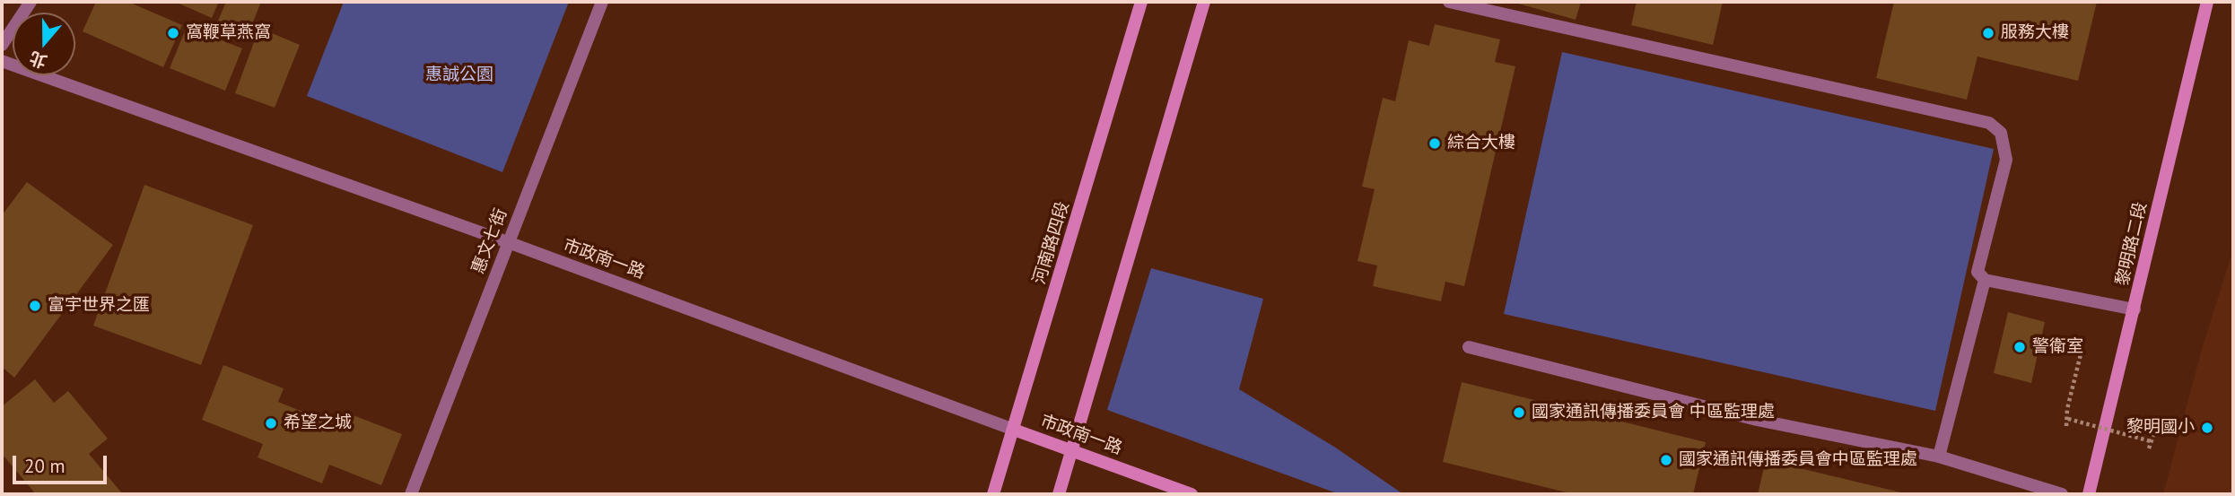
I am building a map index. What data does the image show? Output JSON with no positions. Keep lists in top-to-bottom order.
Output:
{
  "streets": {
    "street": [
      "惠文七街",
      "河南路四段",
      "黎明路二段",
      "市政南一路"
    ]
  },
  "crossings": [
    ["惠文七街", "市政南一路"],
    ["河南路四段", "市政南一路"]
  ],
  "parks": ["惠誠公園"],
  "places": [
    "窩鞭草燕窩",
    "服務大樓",
    "綜合大樓",
    "富宇世界之匯",
    "警衛室",
    "國家通訊傳播委員會 中區監理處",
    "希望之城",
    "黎明國小",
    "國家通訊傳播委員會中區監理處"
  ],
  "scale_bar": "20 m",
  "north": "bottom"
}
